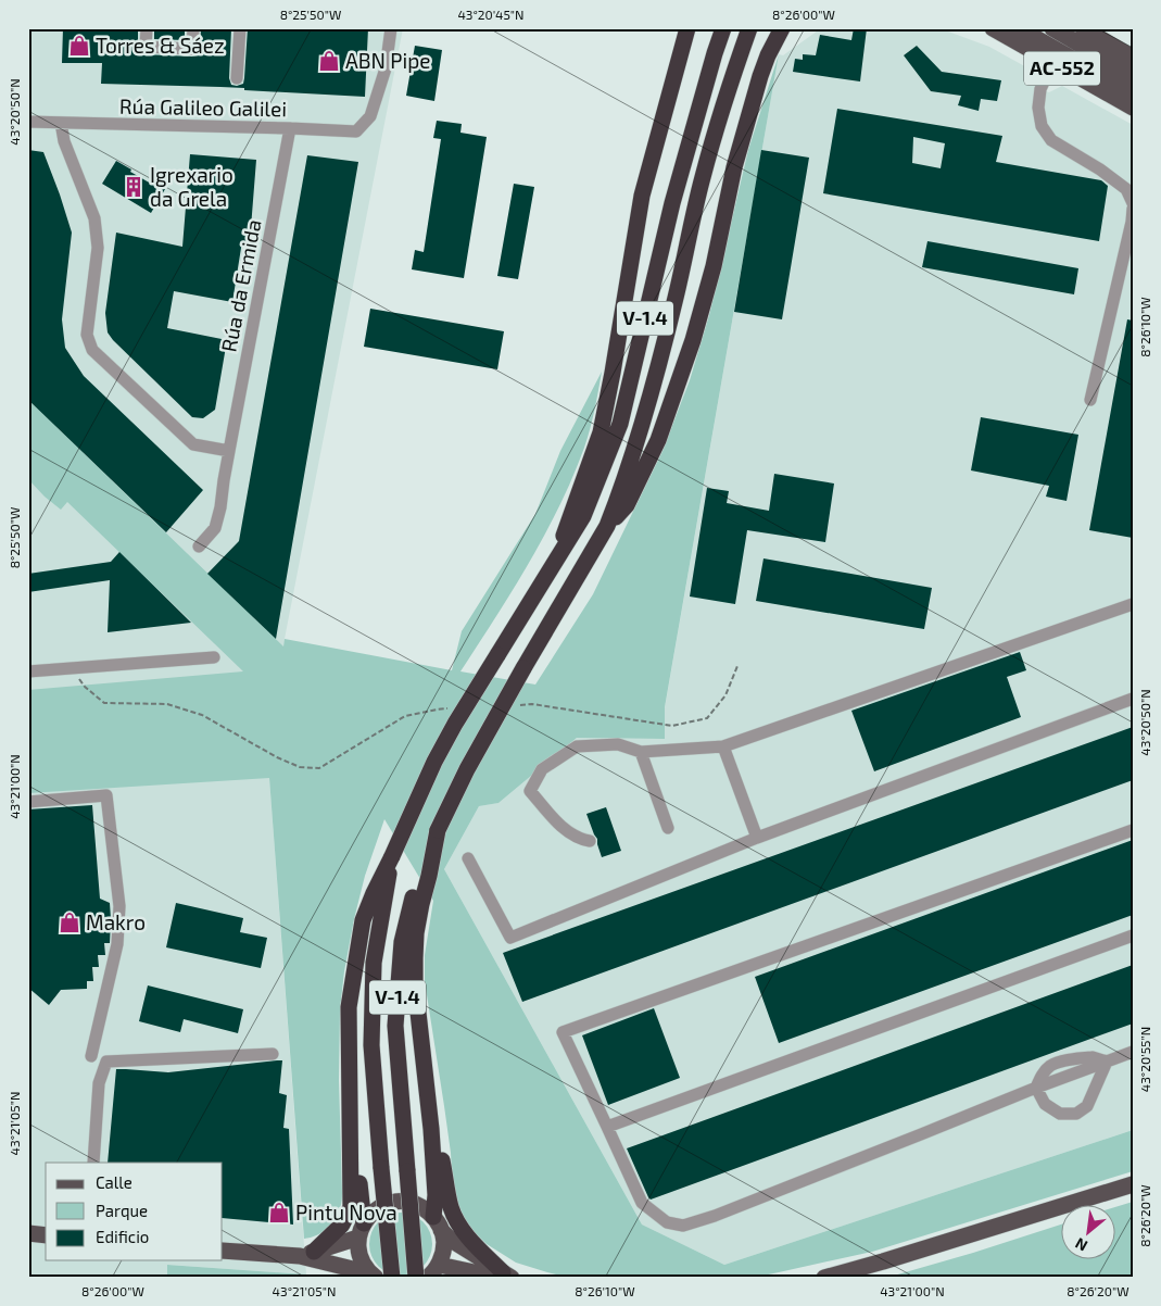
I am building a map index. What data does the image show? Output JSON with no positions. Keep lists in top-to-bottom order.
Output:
{
  "streets": {
    "highway": ["V-1.4"],
    "main road": ["AC-552"],
    "street": ["Rúa Galileo Galilei", "Rúa da Ermida"]
  },
  "crossings": [
    ["Rúa Galileo Galilei", "Rúa da Ermida"]
  ],
  "places": {
    "shop": [
      "Torres & Sáez",
      "ABN Pipe",
      "Makro",
      "Pintu Nova"
    ],
    "building": ["Igrexario da Grela"]
  },
  "legend": ["Calle", "Parque", "Edificio"],
  "north": "bottom left",
  "coordinates": [
    "8°25'50\"W",
    "43°20'45\"N",
    "8°26'00\"W",
    "43°20'50\"N",
    "8°26'10\"W",
    "43°21'00\"N",
    "43°20'55\"N",
    "43°21'05\"N",
    "8°26'20\"W"
  ]
}
